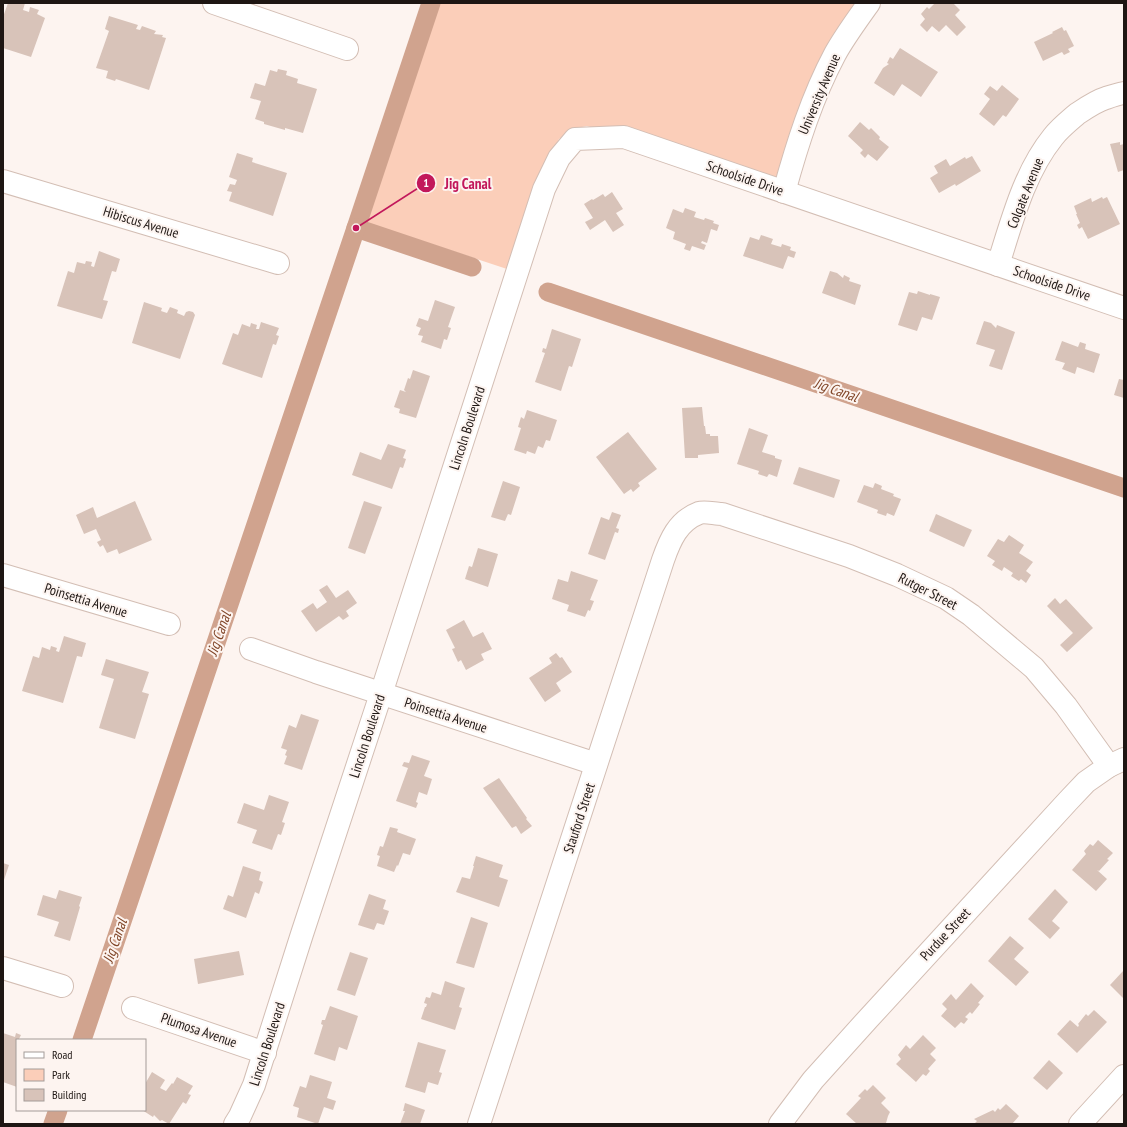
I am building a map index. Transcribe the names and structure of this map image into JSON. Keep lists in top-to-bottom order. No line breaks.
{"streets":{"street":["University Avenue","Schoolside Drive","Colgate Avenue","Hibiscus Avenue","Lincoln Boulevard","Rutger Street","Poinsettia Avenue","Stauford Street","Purdue Street","Plumosa Avenue"]},"crossings":[["University Avenue","Schoolside Drive"],["Schoolside Drive","Colgate Avenue"],["Schoolside Drive","Lincoln Boulevard"],["Lincoln Boulevard","Poinsettia Avenue"],["Lincoln Boulevard","Plumosa Avenue"],["Rutger Street","Stauford Street"],["Rutger Street","Purdue Street"],["Poinsettia Avenue","Stauford Street"]],"water":["Jig Canal"],"places":["Jig Canal"],"legend":["Road","Park","Building"]}
